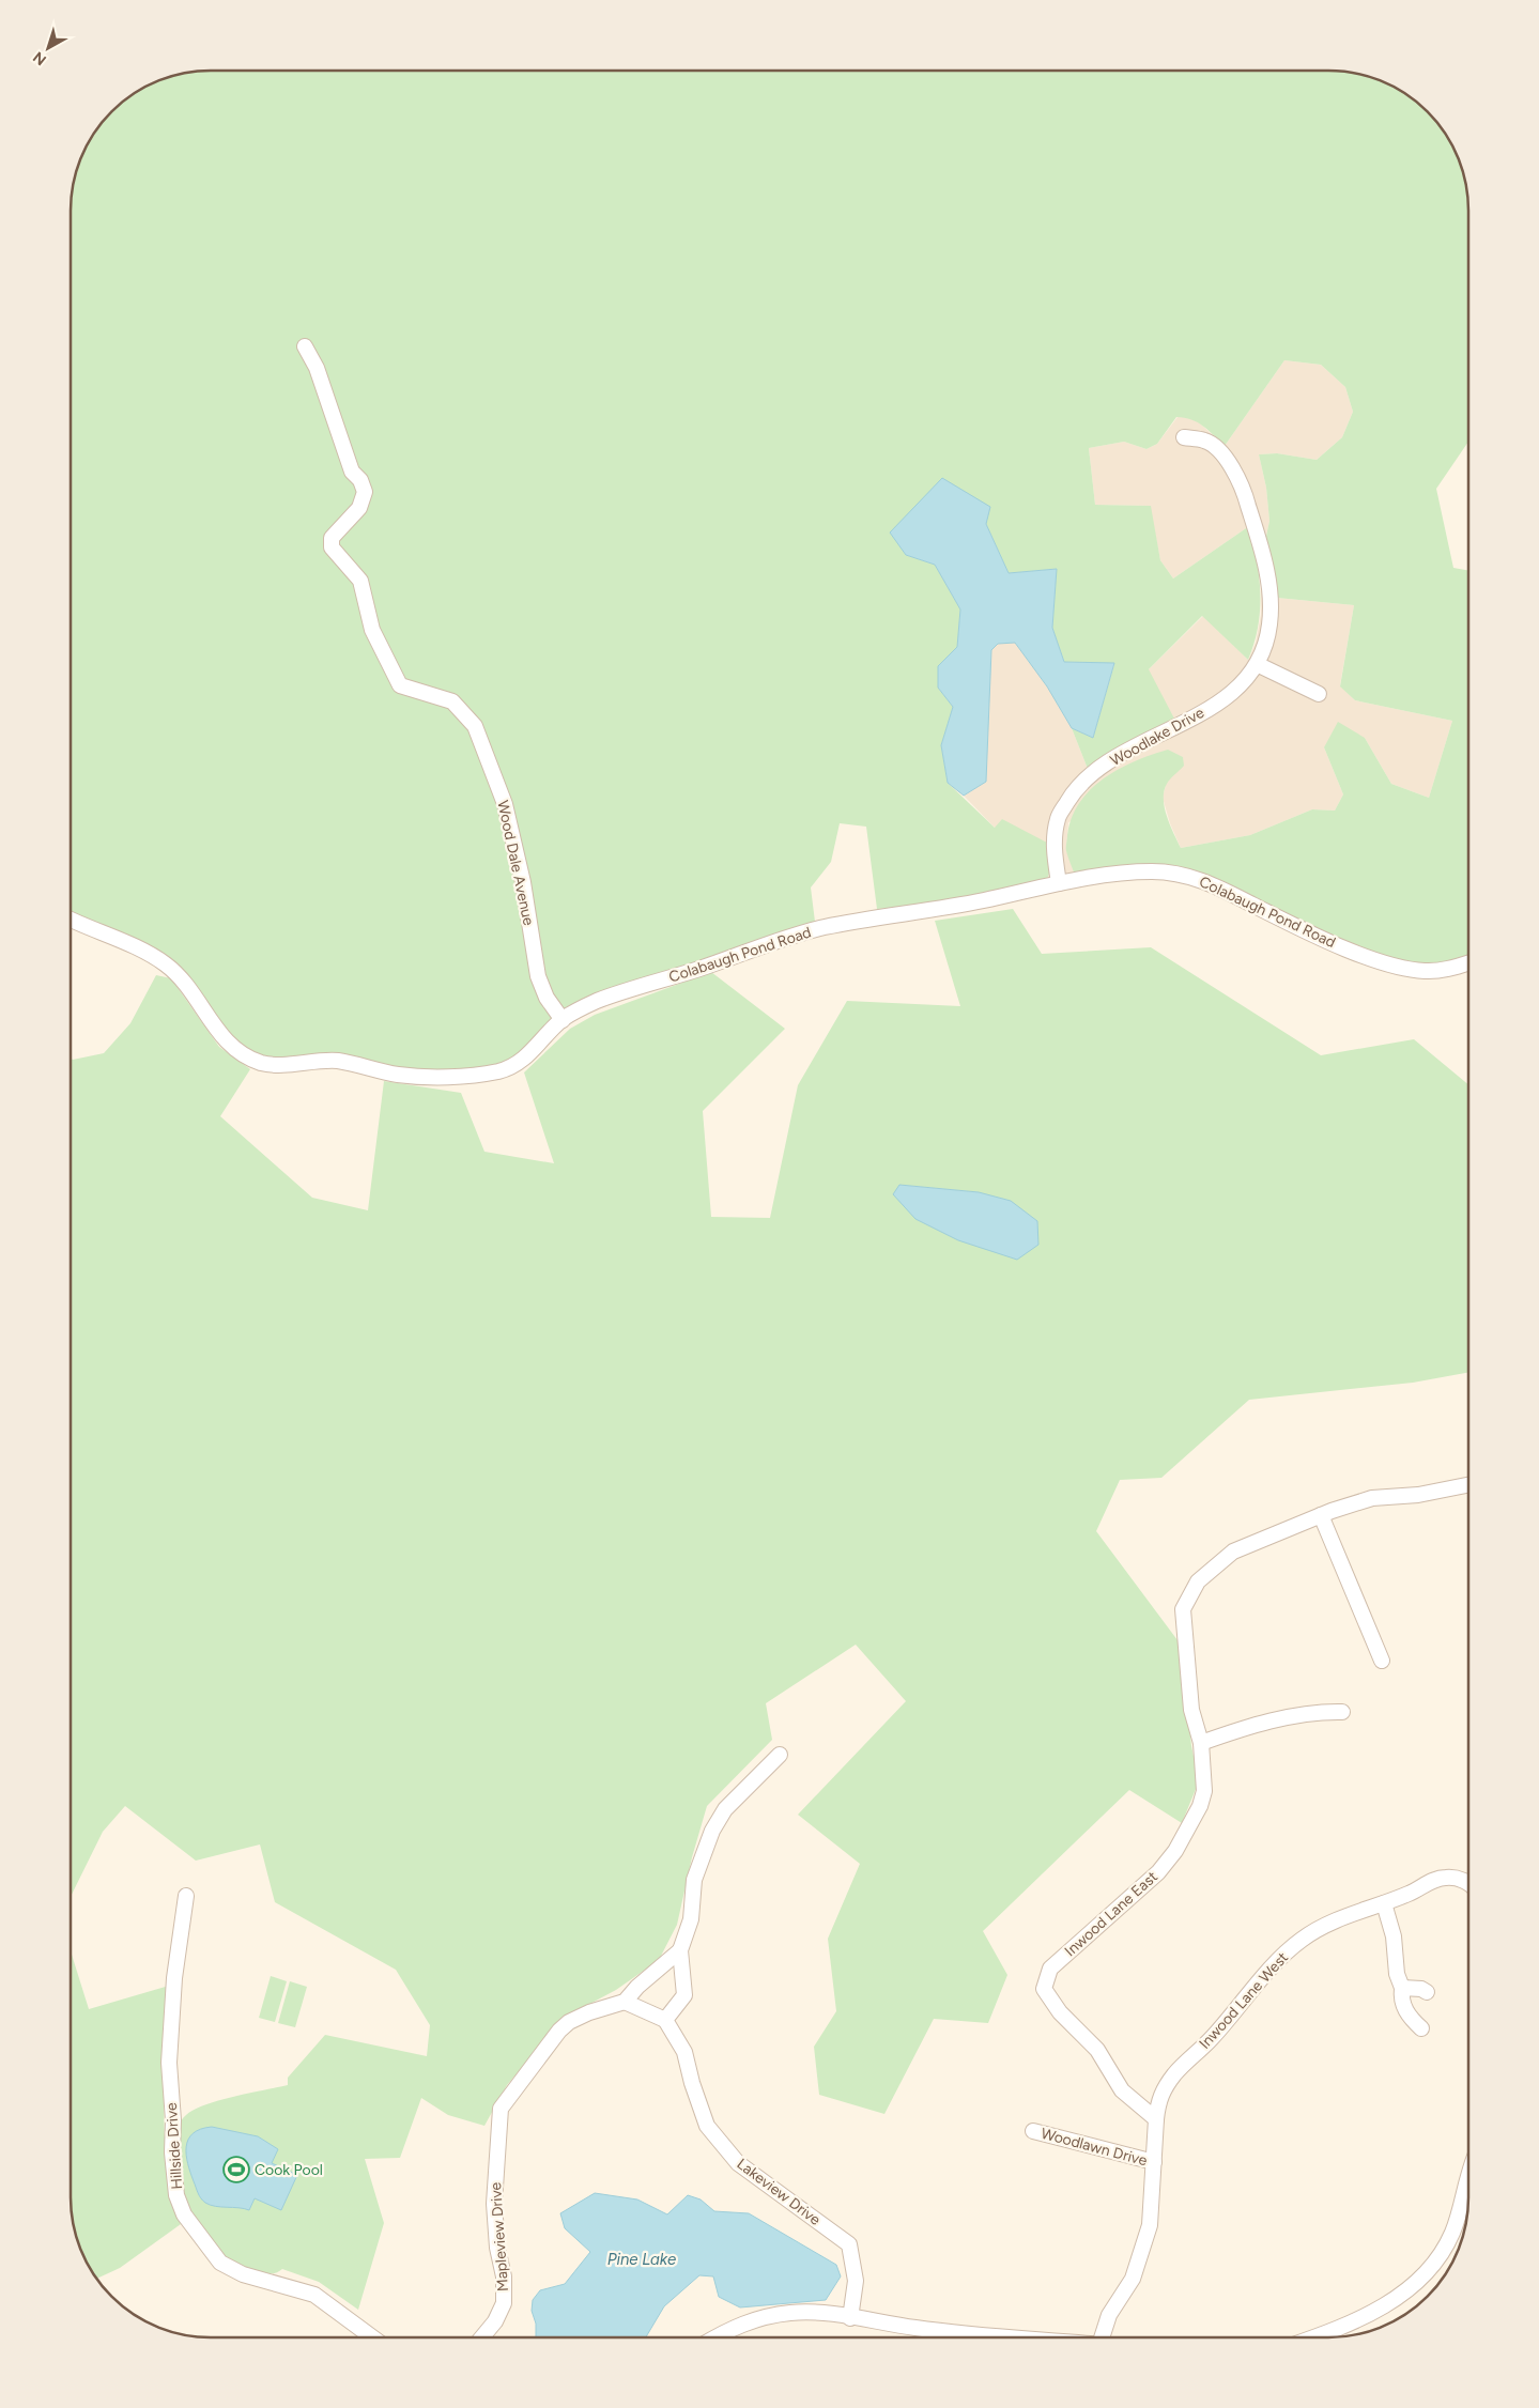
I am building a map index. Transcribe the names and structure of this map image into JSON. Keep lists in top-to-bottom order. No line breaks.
{"streets":{"street":["Woodlake Drive","Wood Dale Avenue","Colabaugh Pond Road","Inwood Lane East","Inwood Lane West","Hillside Drive","Woodlawn Drive","Lakeview Drive","Mapleview Drive"]},"crossings":[["Woodlake Drive","Colabaugh Pond Road"],["Wood Dale Avenue","Colabaugh Pond Road"],["Inwood Lane East","Inwood Lane West"]],"water":["Pine Lake"],"places":{"sports":["Cook Pool"]},"north":"bottom left"}
